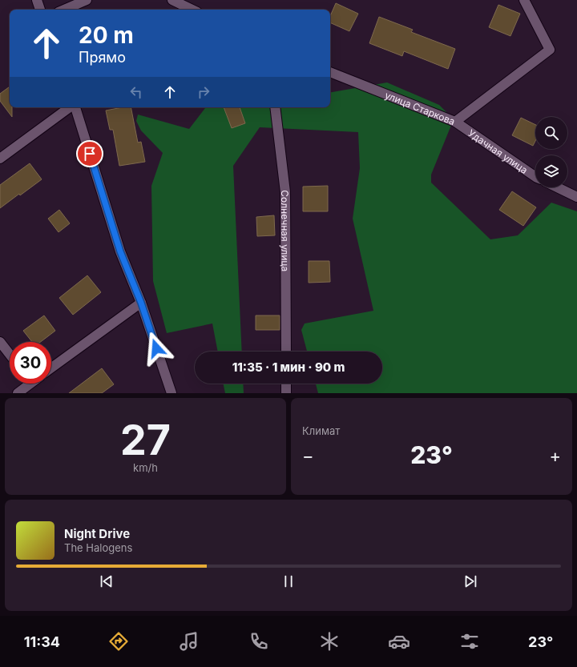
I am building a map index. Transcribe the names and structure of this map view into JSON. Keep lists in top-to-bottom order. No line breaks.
{"streets":{"street":["улица Старкова","Удачная улица","Солнечная улица"]},"crossings":[["улица Старкова","Удачная улица"]],"page":{"turn":["20 m","Прямо"],"limit":"30","trip":"11:35 · 1 мин · 90 m","tile":[["27","km/h"],"Климат"],"heat":["−","23°","+"],"song":["Night Drive","The Halogens"],"tabs":["11:34","23°"]}}
